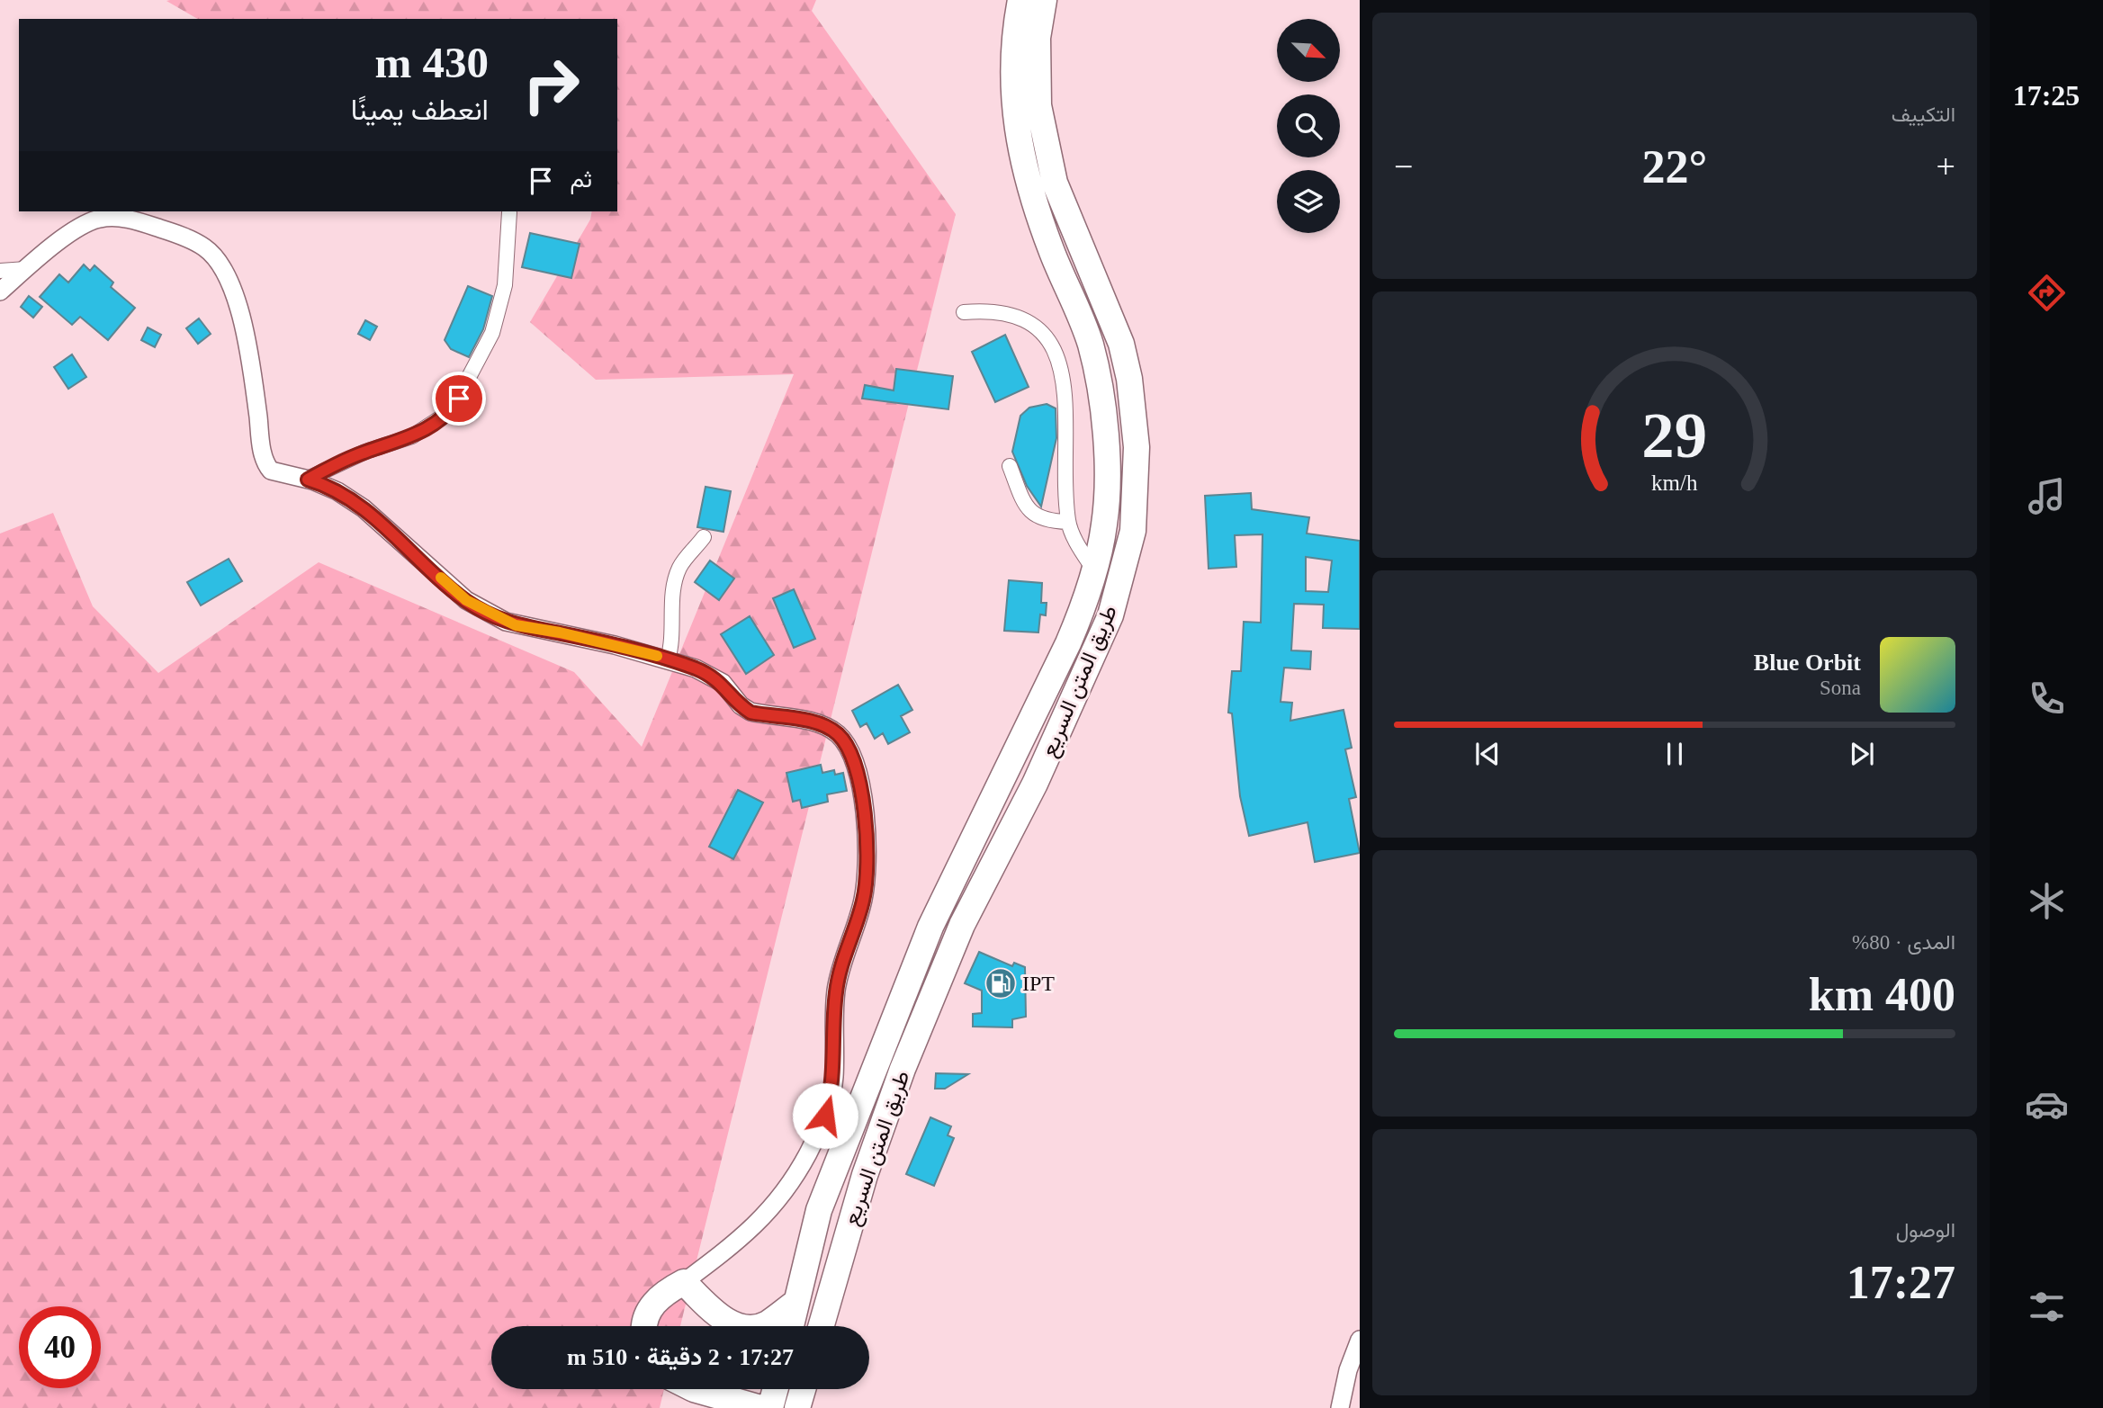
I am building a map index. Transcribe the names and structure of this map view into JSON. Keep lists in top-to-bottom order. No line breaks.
{"streets":{"highway":["طريق المتن السريع"]},"places":{"fuel station":["IPT"]},"north":"bottom right","page":{"tabs":"17:25","tile":["التكييف",["المدى · 80%","400 km"],["الوصول","17:27"]],"turn":["430 m","انعطف يمينًا"],"heat":["−","22°","+"],"then":"ثم","song":["Blue Orbit","Sona"],"limit":"40","trip":"17:27 · 2 دقيقة · 510 m","gauge":["29","km/h"]}}
